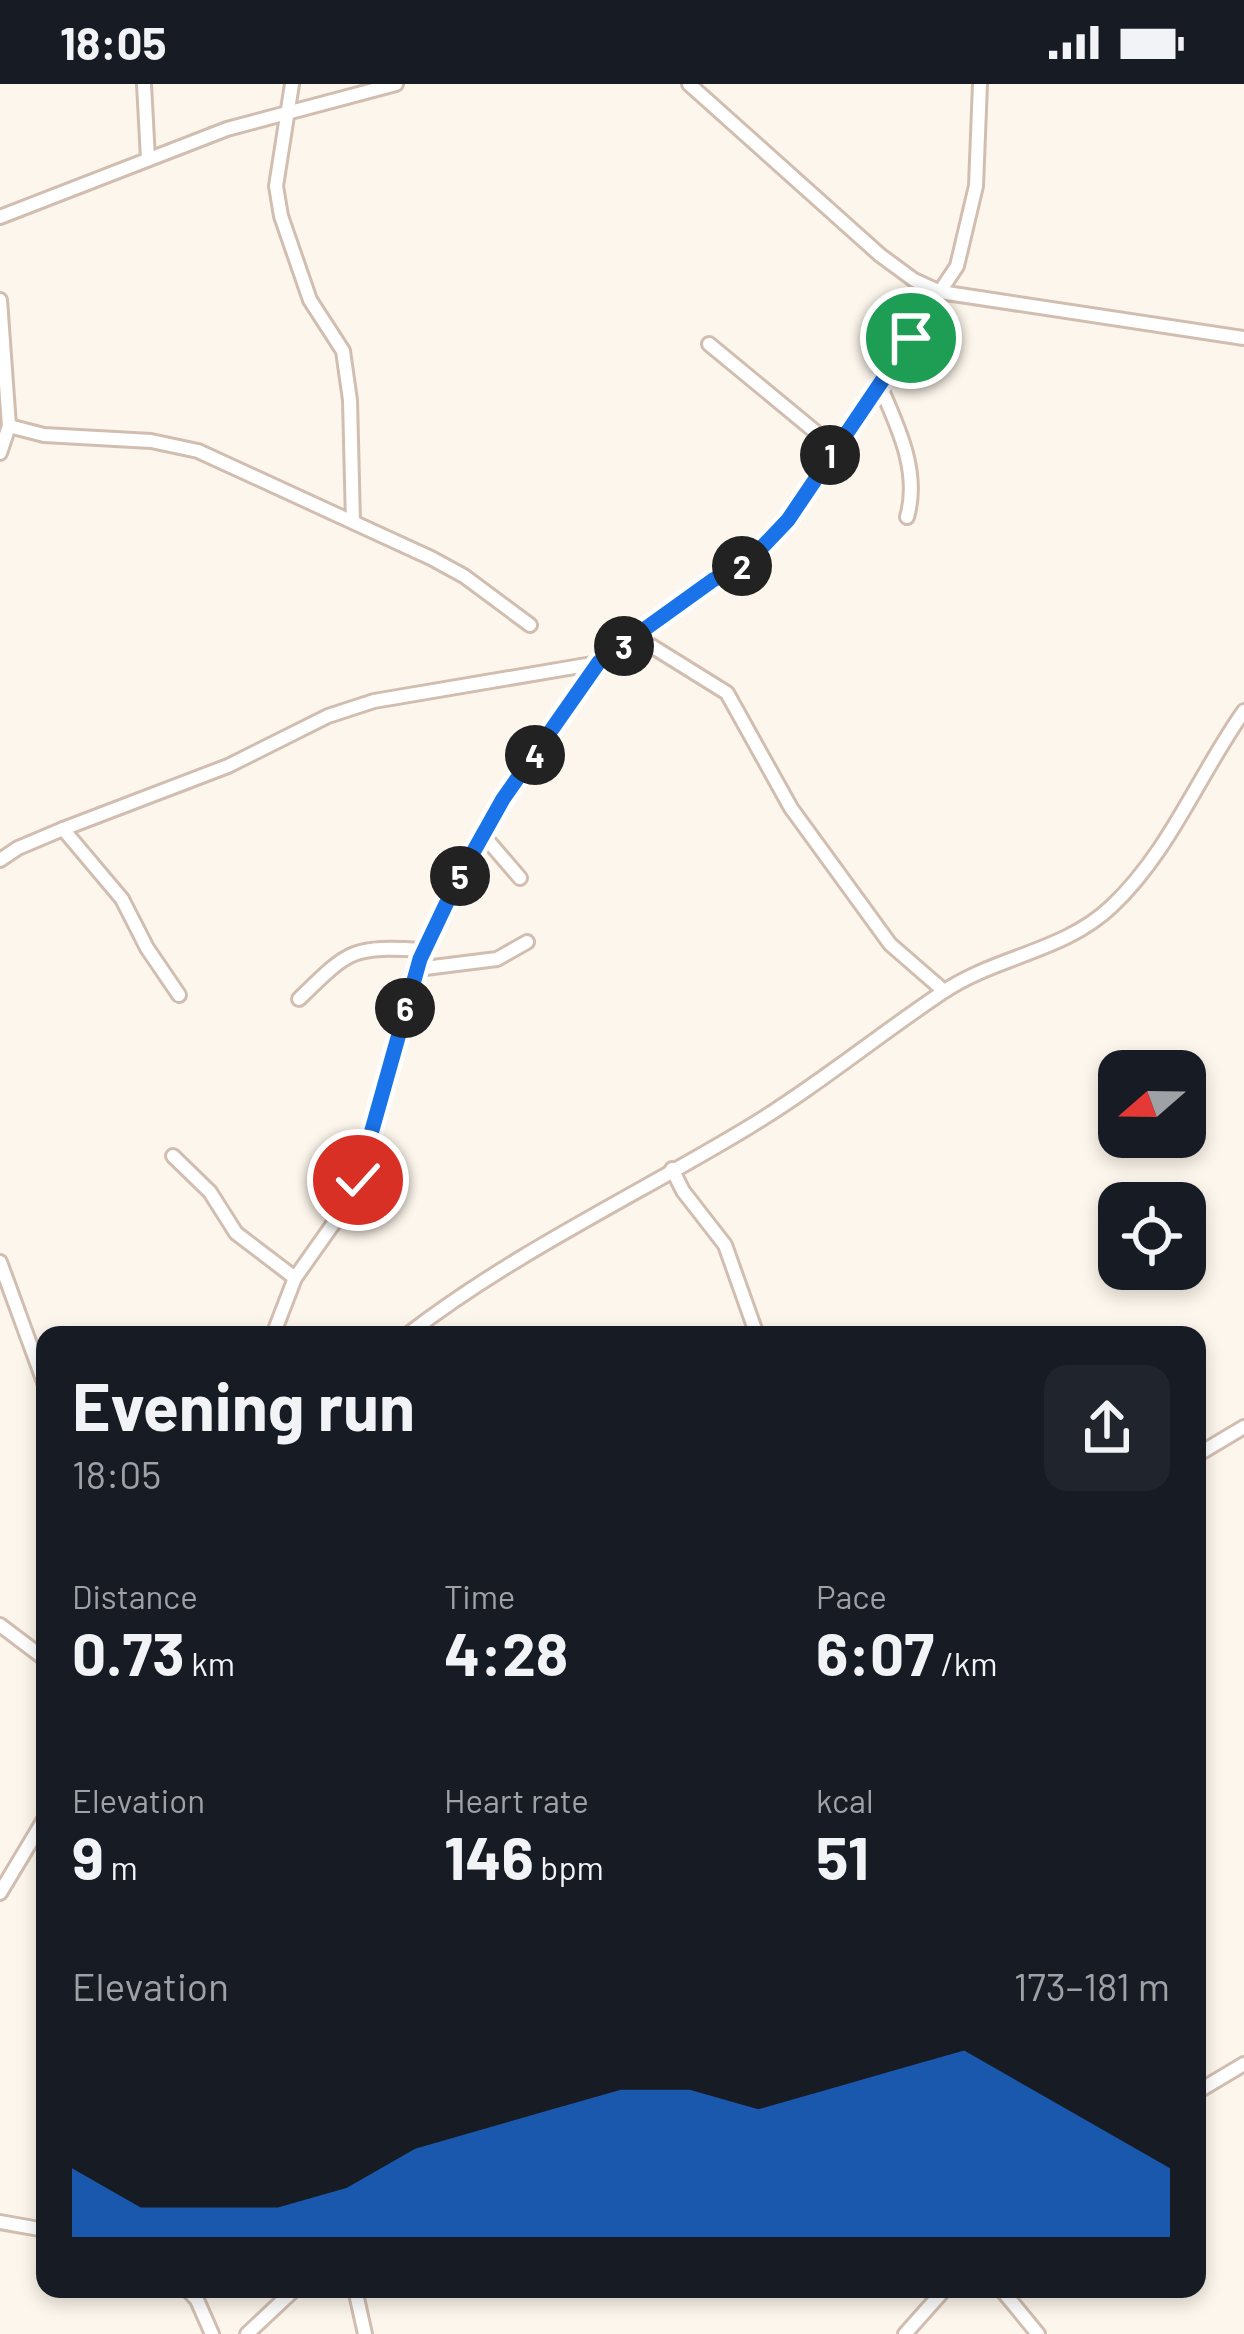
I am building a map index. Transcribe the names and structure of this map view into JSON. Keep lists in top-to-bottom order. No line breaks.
{"north":"left","page":{"status":"18:05","pins":["1","2","3","4","5","6"],"heading":["Evening run","18:05"],"stats":[["Distance","0.73 km"],["Time","4:28"],["Pace","6:07 /km"],["Elevation","9 m"],["Heart rate","146 bpm"],["kcal","51"]],"chart":["Elevation","173–181 m"]}}
